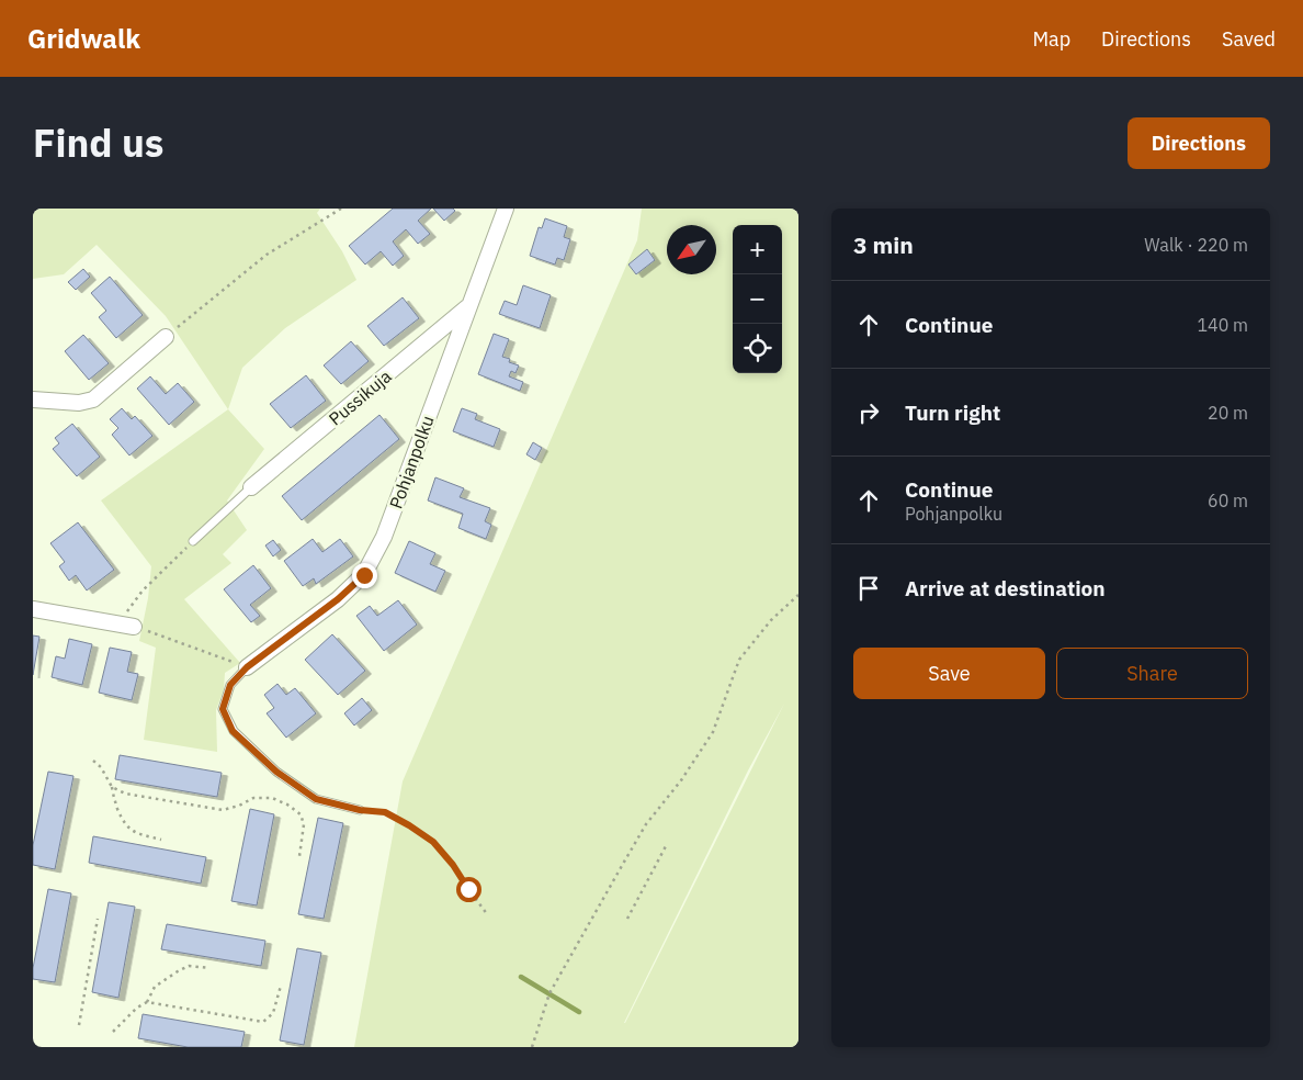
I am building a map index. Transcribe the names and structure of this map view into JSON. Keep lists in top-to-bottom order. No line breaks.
{"streets":{"street":["Pussikuja","Pohjanpolku"]},"crossings":[["Pussikuja","Pohjanpolku"]],"north":"bottom left","page":{"header":"Gridwalk","nav":["Map","Directions","Saved"],"title":"Find us","buttons":["Directions",["Save","Share"]],"heading":["3 min","Walk · 220 m"],"map_buttons":["+","−"],"list":[["Continue","140 m"],["Turn right","20 m"],["Continue","Pohjanpolku","60 m"],"Arrive at destination"]}}
